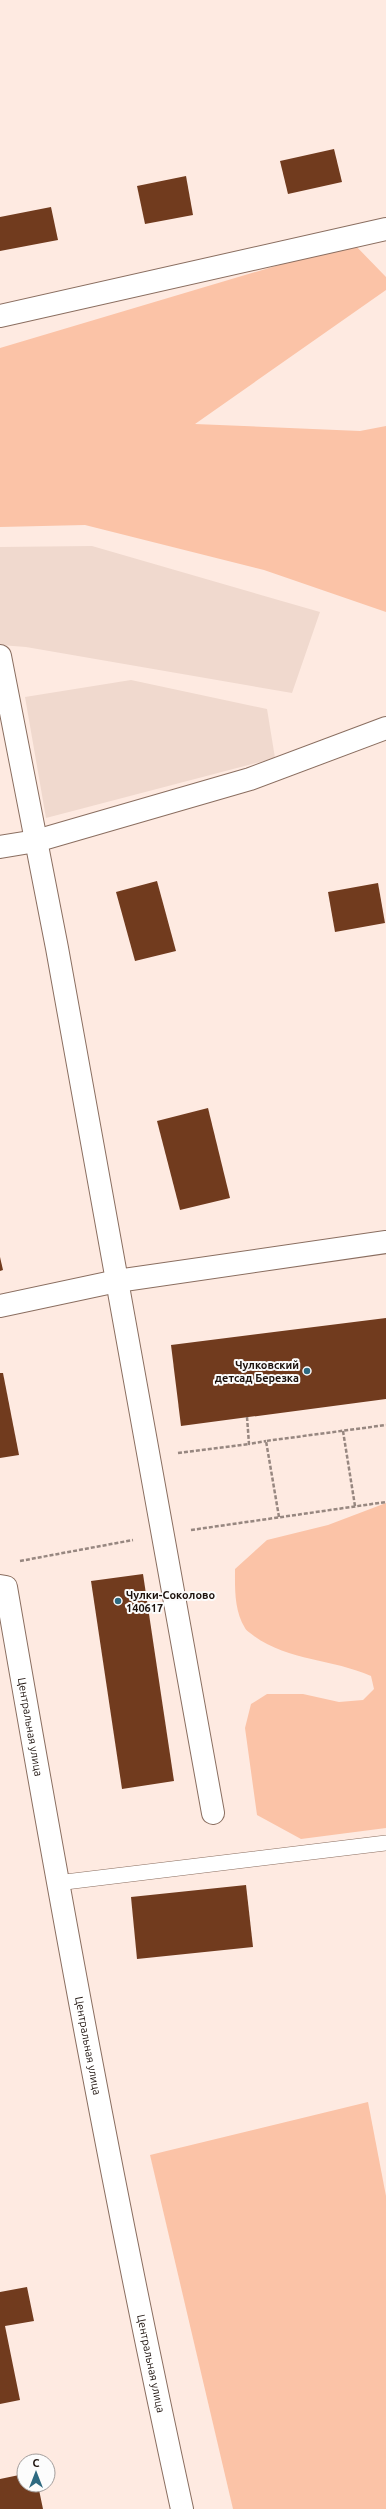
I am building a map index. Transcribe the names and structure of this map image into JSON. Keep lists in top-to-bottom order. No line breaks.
{"streets":{"street":["Центральная улица"]},"places":["Чулковский детсад Березка","Чулки-Соколово 140617"],"north":"top"}
